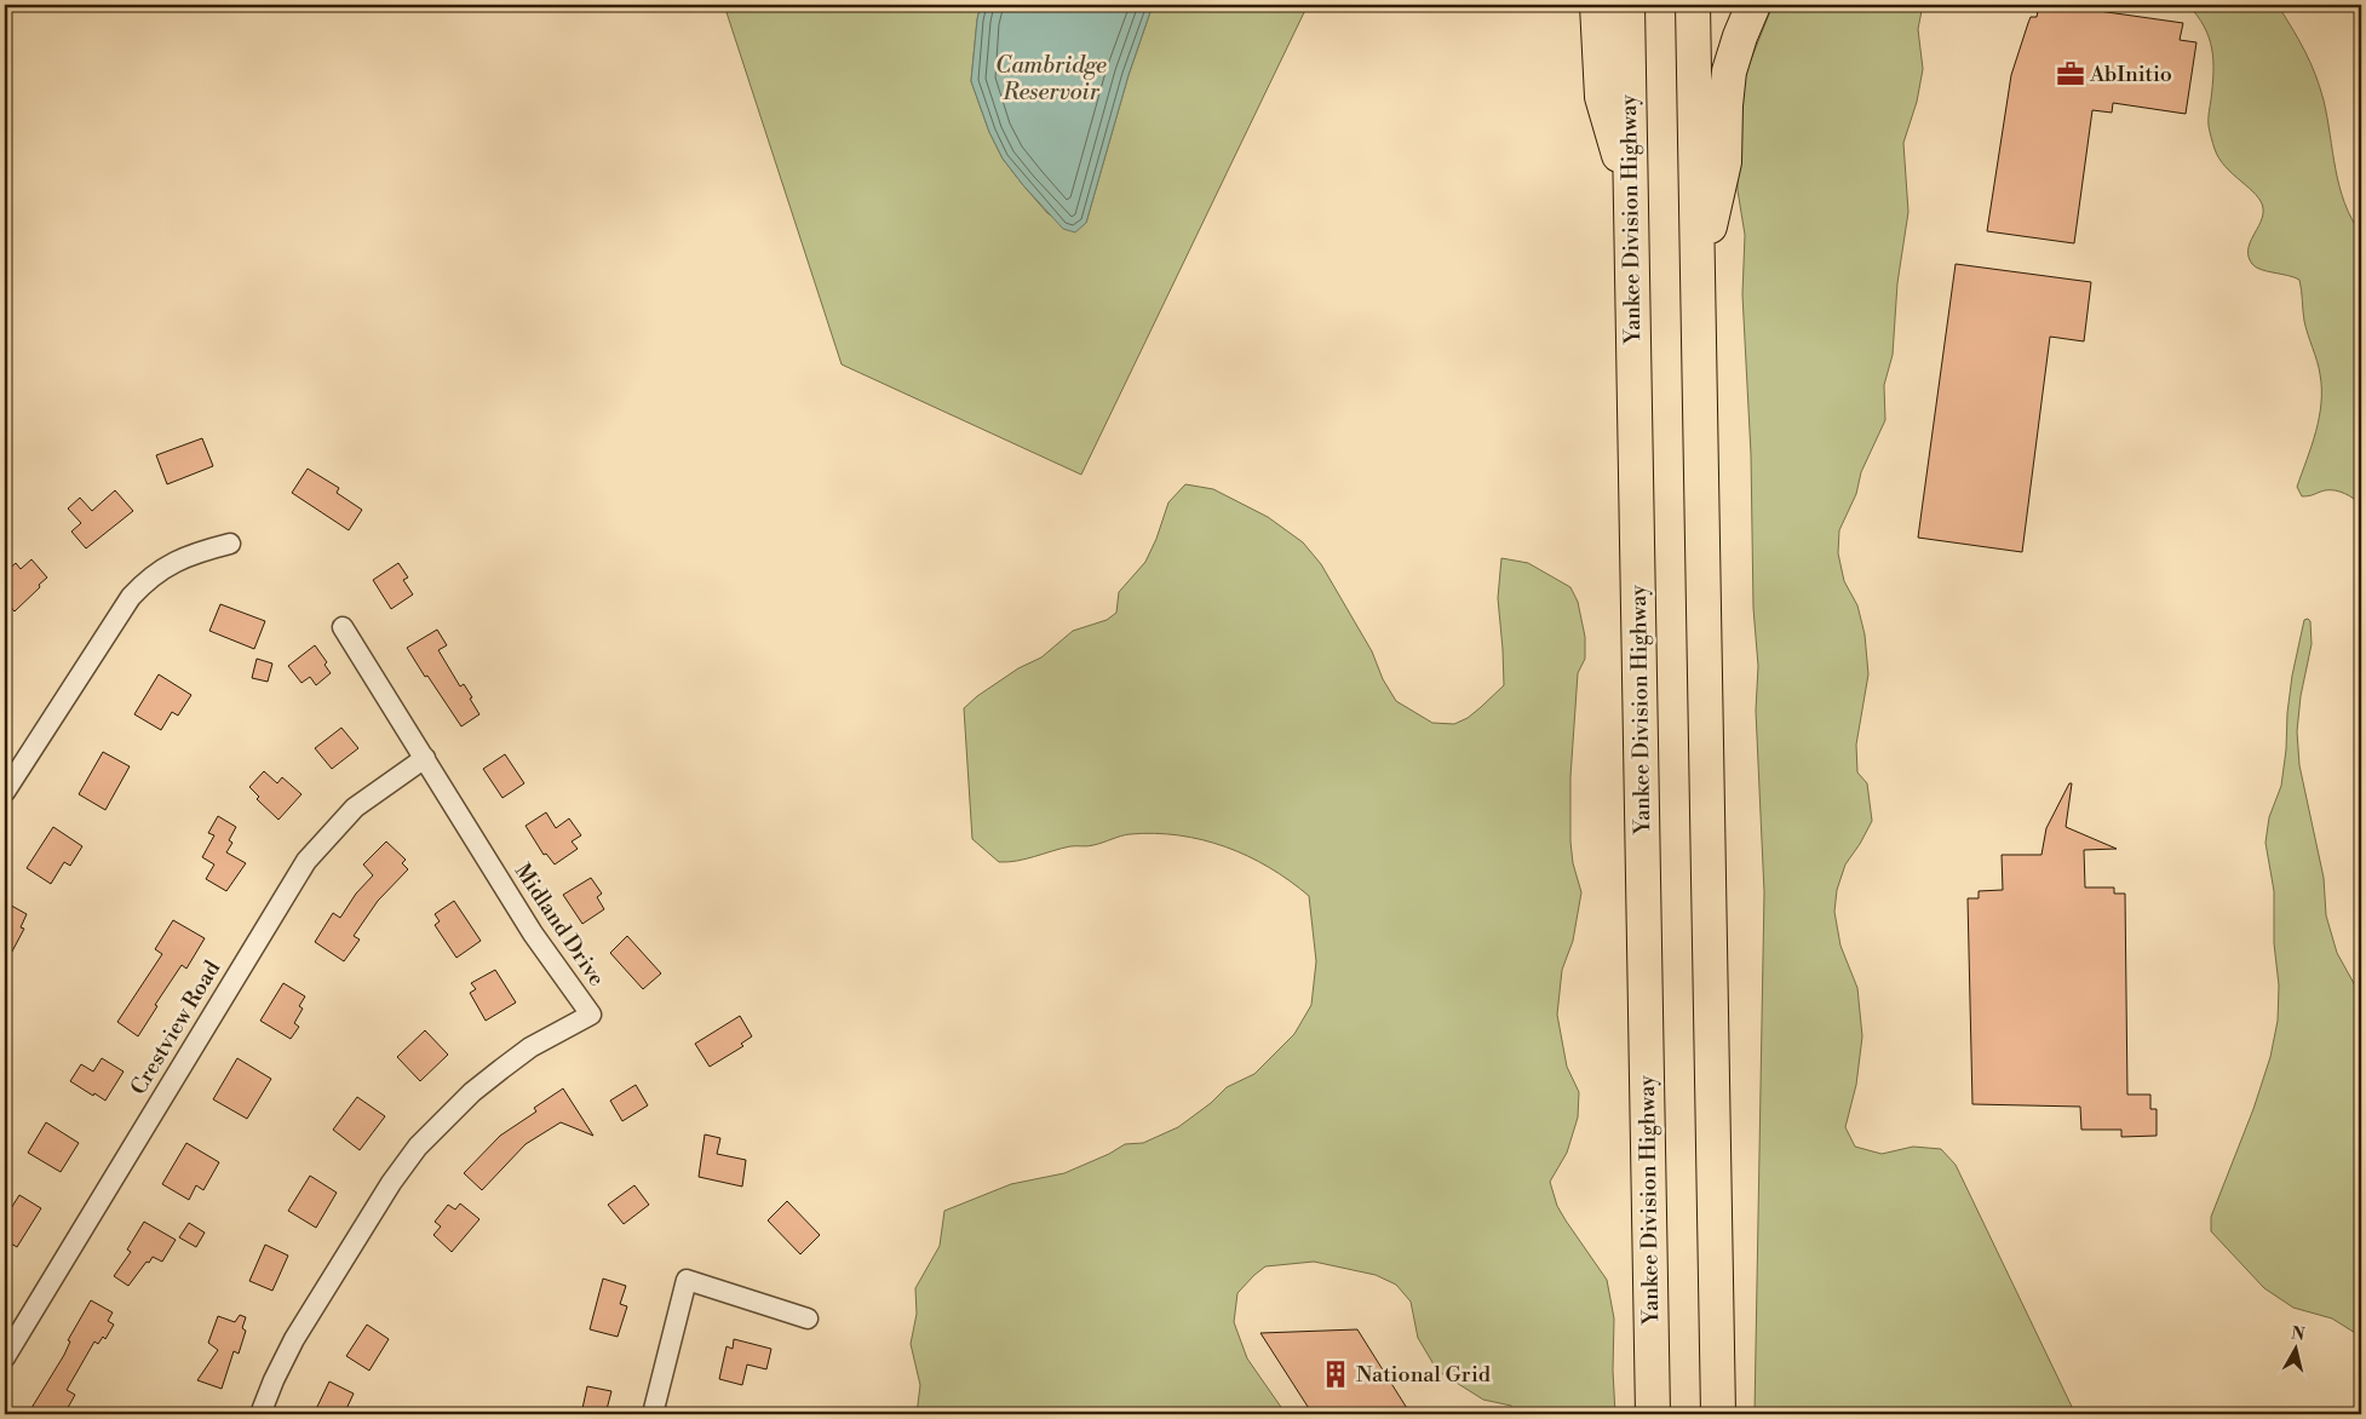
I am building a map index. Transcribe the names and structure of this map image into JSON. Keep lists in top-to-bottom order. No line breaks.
{"streets":{"highway":["Yankee Division Highway"],"street":["Midland Drive","Crestview Road"]},"crossings":[["Midland Drive","Crestview Road"]],"water":["Cambridge Reservoir"],"places":{"office":["AbInitio"],"building":["National Grid"]},"north":"top"}
